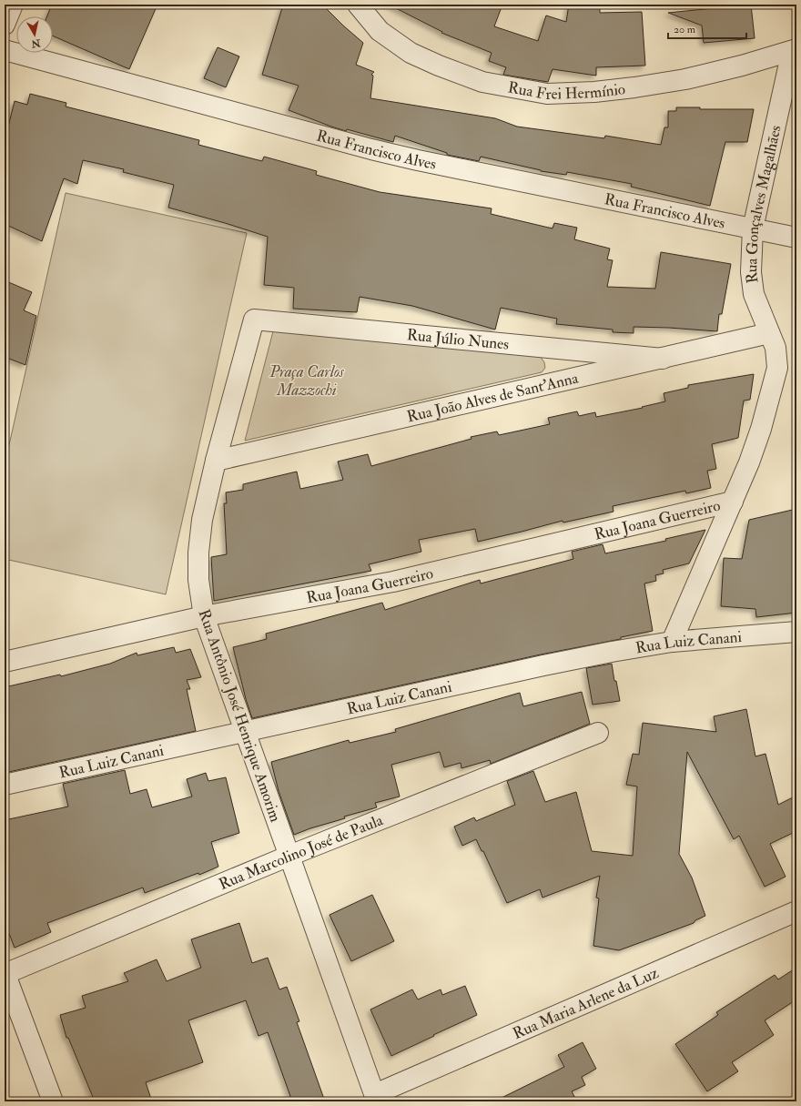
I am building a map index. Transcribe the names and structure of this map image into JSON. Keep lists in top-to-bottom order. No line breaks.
{"streets":{"street":["Rua Frei Hermínio","Rua Francisco Alves","Rua Gonçalves Magalhães","Rua Júlio Nunes","Rua João Alves de Sant'Anna","Rua Joana Guerreiro","Rua Luiz Canani","Rua Antônio José Henrique Amorim","Rua Marcolino José de Paula","Rua Maria Arlene da Luz"]},"crossings":[["Rua Frei Hermínio","Rua Gonçalves Magalhães"],["Rua Francisco Alves","Rua Gonçalves Magalhães"],["Rua Gonçalves Magalhães","Rua João Alves de Sant'Anna"],["Rua Gonçalves Magalhães","Rua Joana Guerreiro"],["Rua Gonçalves Magalhães","Rua Luiz Canani"],["Rua Júlio Nunes","Rua João Alves de Sant'Anna"],["Rua Júlio Nunes","Rua Antônio José Henrique Amorim"],["Rua João Alves de Sant'Anna","Rua Antônio José Henrique Amorim"],["Rua Joana Guerreiro","Rua Antônio José Henrique Amorim"],["Rua Luiz Canani","Rua Antônio José Henrique Amorim"],["Rua Antônio José Henrique Amorim","Rua Marcolino José de Paula"],["Rua Antônio José Henrique Amorim","Rua Maria Arlene da Luz"]],"parks":["Praça Carlos Mazzochi"],"scale_bar":"20 m","north":"bottom"}
